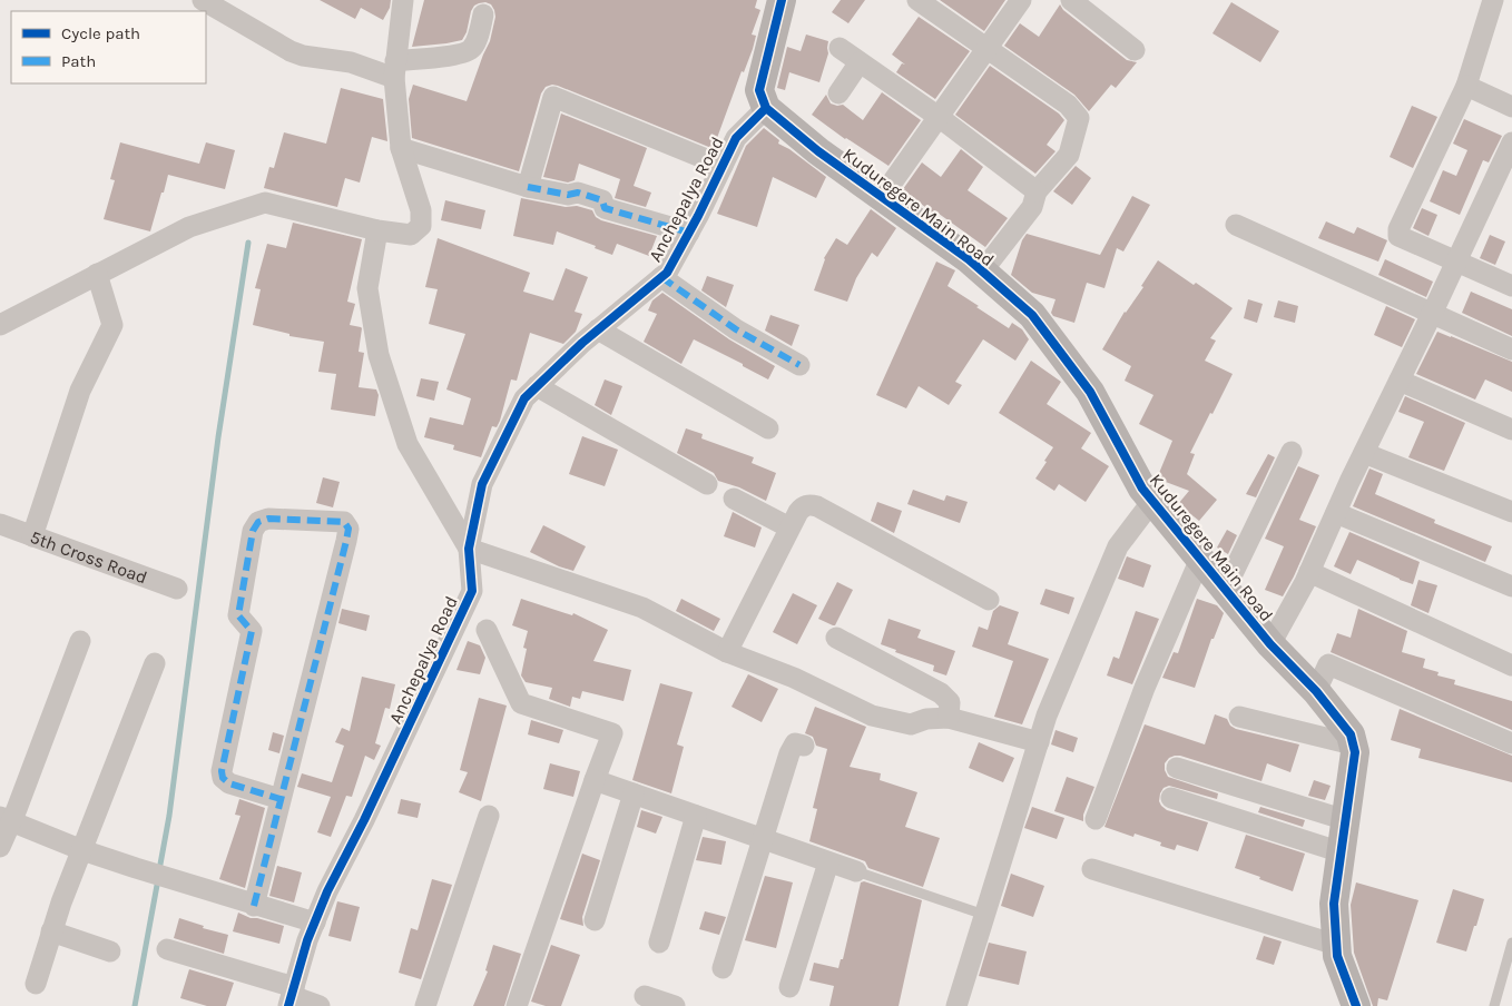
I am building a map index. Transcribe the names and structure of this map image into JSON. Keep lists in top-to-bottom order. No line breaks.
{"streets":{"street":["Anchepalya Road","Kuduregere Main Road","5th Cross Road"]},"crossings":[["Anchepalya Road","Kuduregere Main Road"]],"legend":["Cycle path","Path"]}
